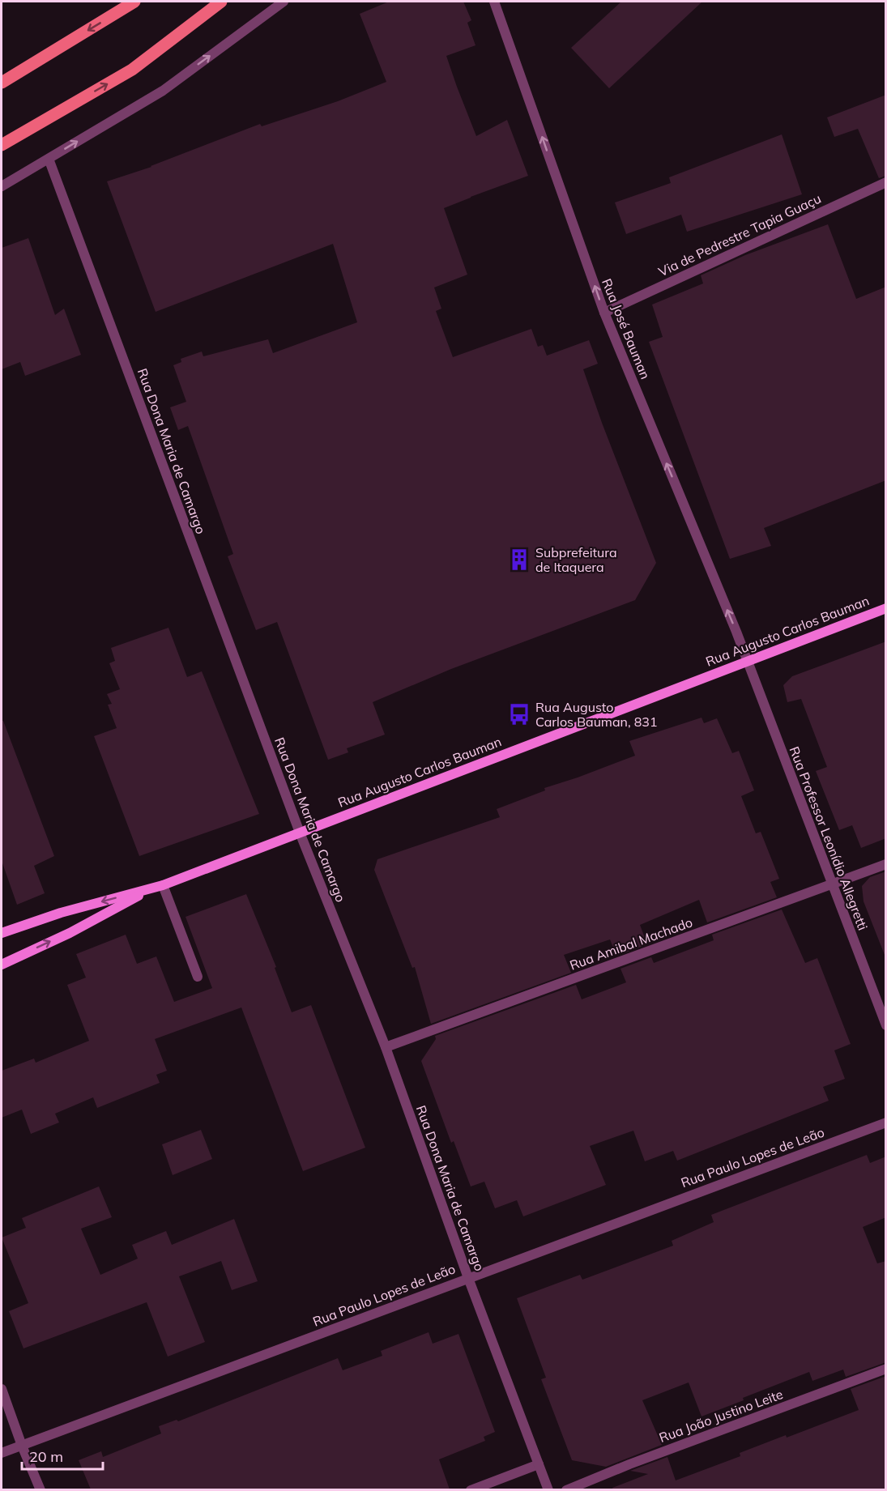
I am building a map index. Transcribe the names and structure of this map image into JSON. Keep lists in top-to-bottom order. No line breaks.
{"streets":{"main road":["Rua Augusto Carlos Bauman"],"street":["Via de Pedrestre Tapia Guaçu","Rua José Bauman","Rua Dona Maria de Camargo","Rua Professor Leonídio Allegretti","Rua Amibal Machado","Rua Paulo Lopes de Leão","Rua João Justino Leite"]},"crossings":[["Via de Pedrestre Tapia Guaçu","Rua José Bauman"],["Rua José Bauman","Rua Augusto Carlos Bauman"],["Rua José Bauman","Rua Professor Leonídio Allegretti"],["Rua Dona Maria de Camargo","Rua Augusto Carlos Bauman"],["Rua Dona Maria de Camargo","Rua Amibal Machado"],["Rua Dona Maria de Camargo","Rua Paulo Lopes de Leão"],["Rua Augusto Carlos Bauman","Rua Professor Leonídio Allegretti"],["Rua Professor Leonídio Allegretti","Rua Amibal Machado"]],"one_way":["Rua José Bauman"],"places":{"building":["Subprefeitura de Itaquera"],"bus stop":["Rua Augusto Carlos Bauman, 831"]},"scale_bar":"20 m"}
